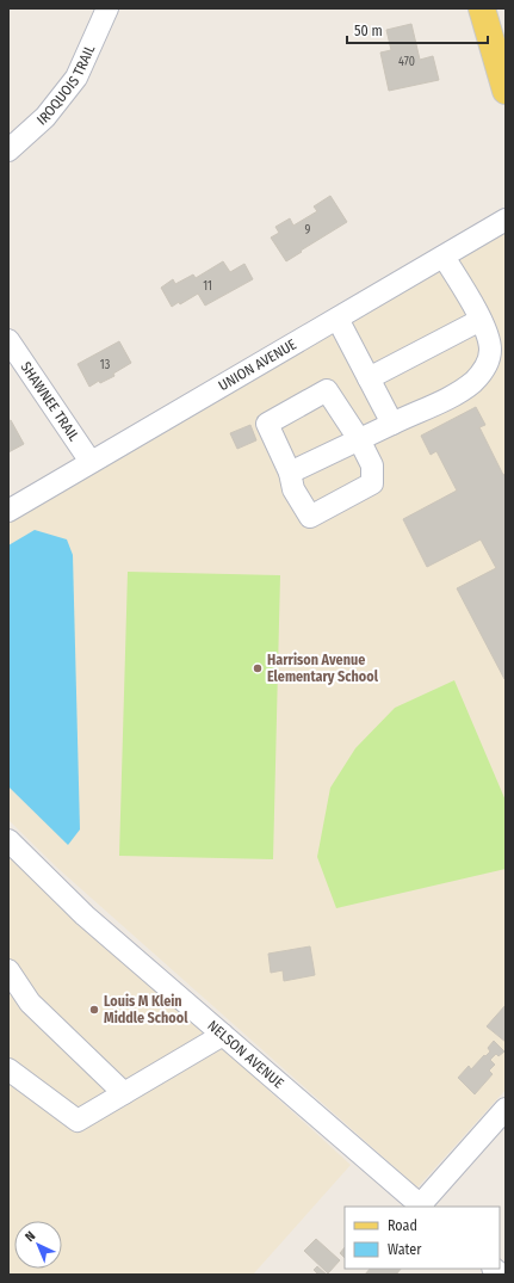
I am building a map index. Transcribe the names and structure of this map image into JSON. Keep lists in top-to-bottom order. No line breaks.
{"streets":{"street":["IROQUOIS TRAIL","UNION AVENUE","SHAWNEE TRAIL","NELSON AVENUE"]},"crossings":[["UNION AVENUE","SHAWNEE TRAIL"]],"places":["Harrison Avenue Elementary School","Louis M Klein Middle School"],"house_numbers":["470","9","11","13"],"legend":["Road","Water"],"scale_bar":"50 m","north":"top left"}
